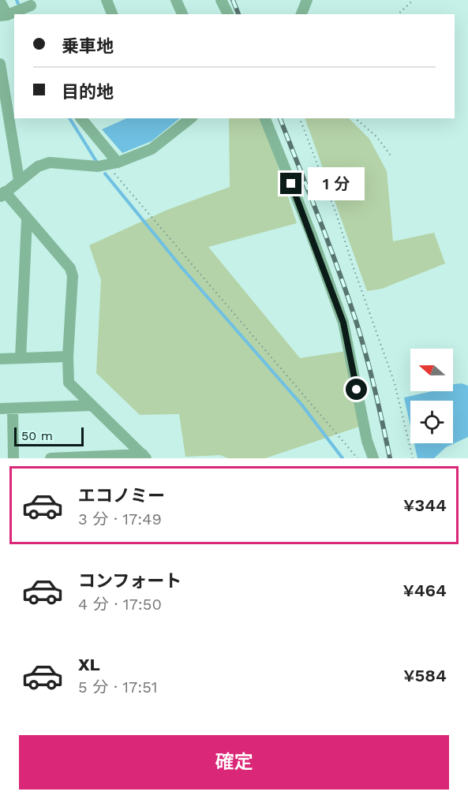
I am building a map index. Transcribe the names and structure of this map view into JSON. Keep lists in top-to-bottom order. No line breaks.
{"scale_bar":"50 m","north":"left","page":{"banner":["乗車地","目的地"],"bubble":"1 分","scale":"50 m","list":[{"name":"エコノミー","note":"3 分 · 17:49","value":"¥344"},{"name":"コンフォート","note":"4 分 · 17:50","value":"¥464"},{"name":"XL","note":"5 分 · 17:51","value":"¥584"}],"buttons":"確定"}}
